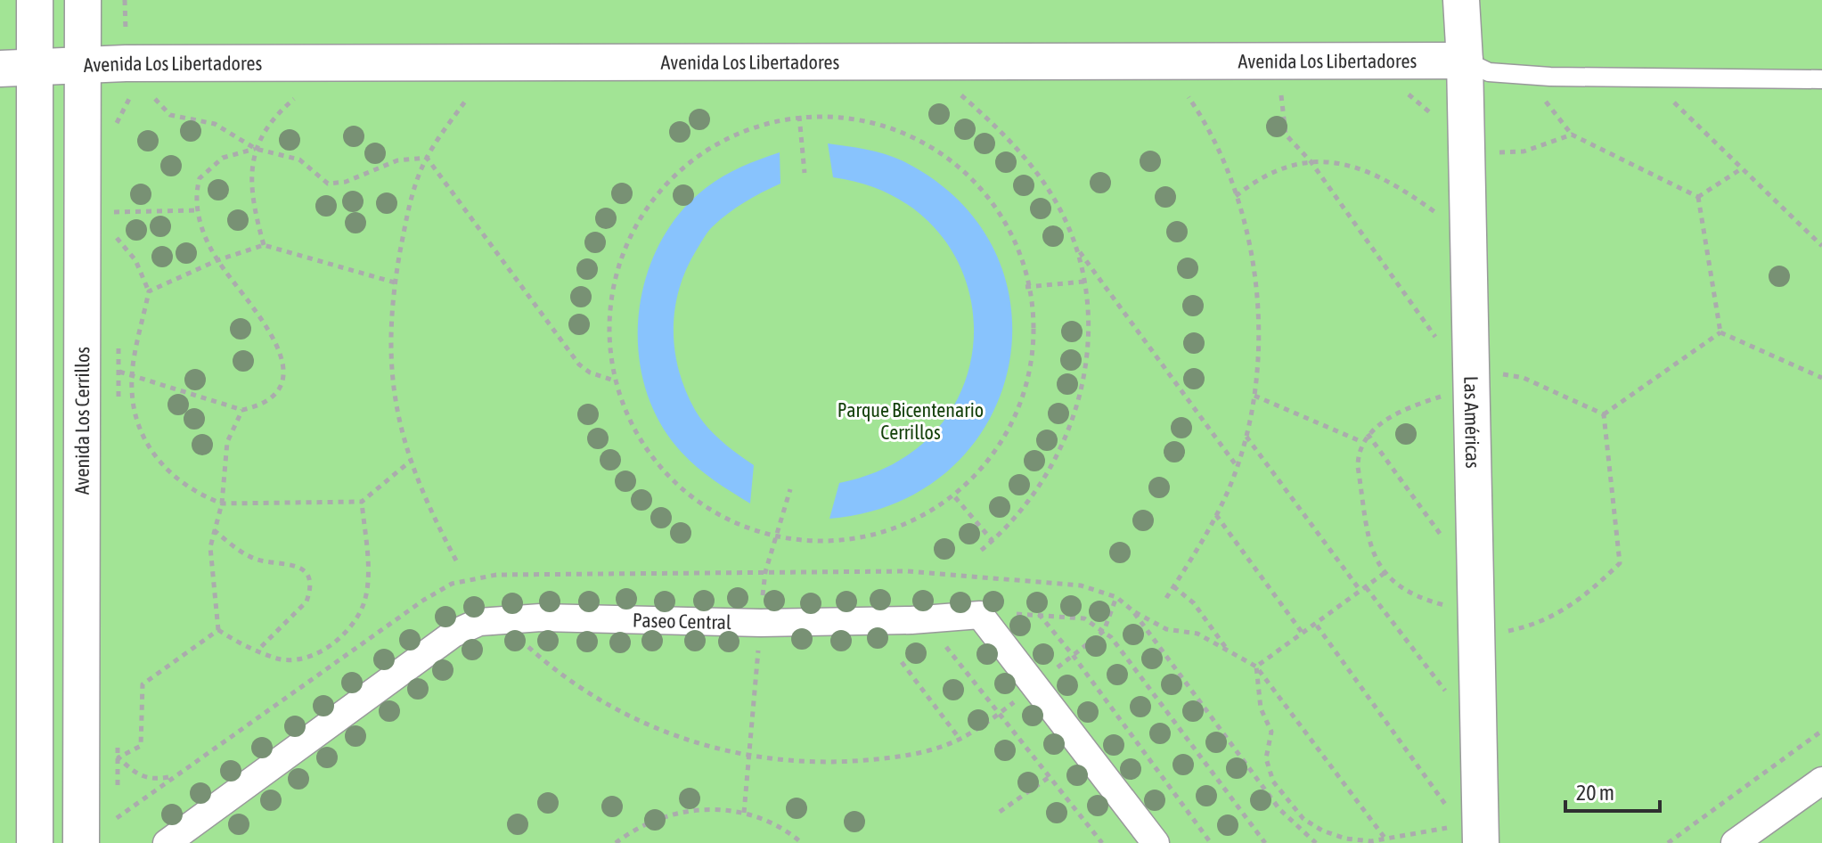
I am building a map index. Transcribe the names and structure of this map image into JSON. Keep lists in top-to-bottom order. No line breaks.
{"streets":{"street":["Avenida Los Libertadores","Avenida Los Cerrillos","Las Américas","Paseo Central"]},"crossings":[["Avenida Los Libertadores","Avenida Los Cerrillos"],["Avenida Los Libertadores","Las Américas"]],"parks":["Parque Bicentenario Cerrillos"],"scale_bar":"20 m"}
